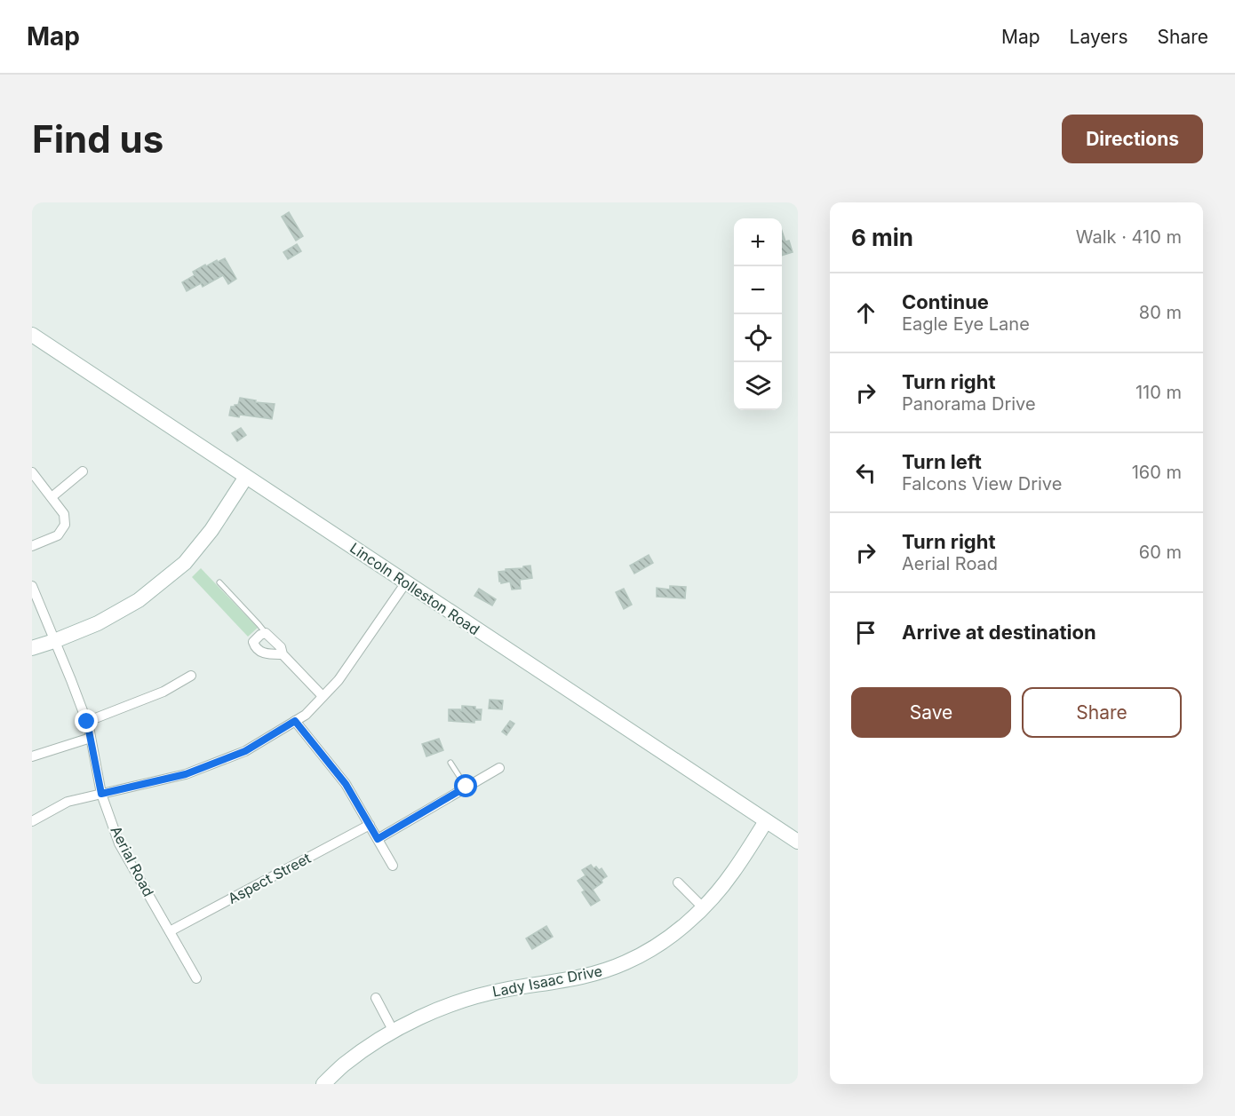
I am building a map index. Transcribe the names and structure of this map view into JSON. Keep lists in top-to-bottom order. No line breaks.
{"streets":{"main road":["Lincoln Rolleston Road","Lady Isaac Drive"],"street":["Aerial Road","Aspect Street"]},"crossings":[["Lincoln Rolleston Road","Lady Isaac Drive"],["Aerial Road","Aspect Street"]],"page":{"header":"Map","nav":["Map","Layers","Share"],"buttons":["Directions",["Save","Share"]],"title":"Find us","heading":["6 min","Walk · 410 m"],"map_buttons":["+","−"],"list":[["Continue","Eagle Eye Lane","80 m"],["Turn right","Panorama Drive","110 m"],["Turn left","Falcons View Drive","160 m"],["Turn right","Aerial Road","60 m"],"Arrive at destination"]}}
